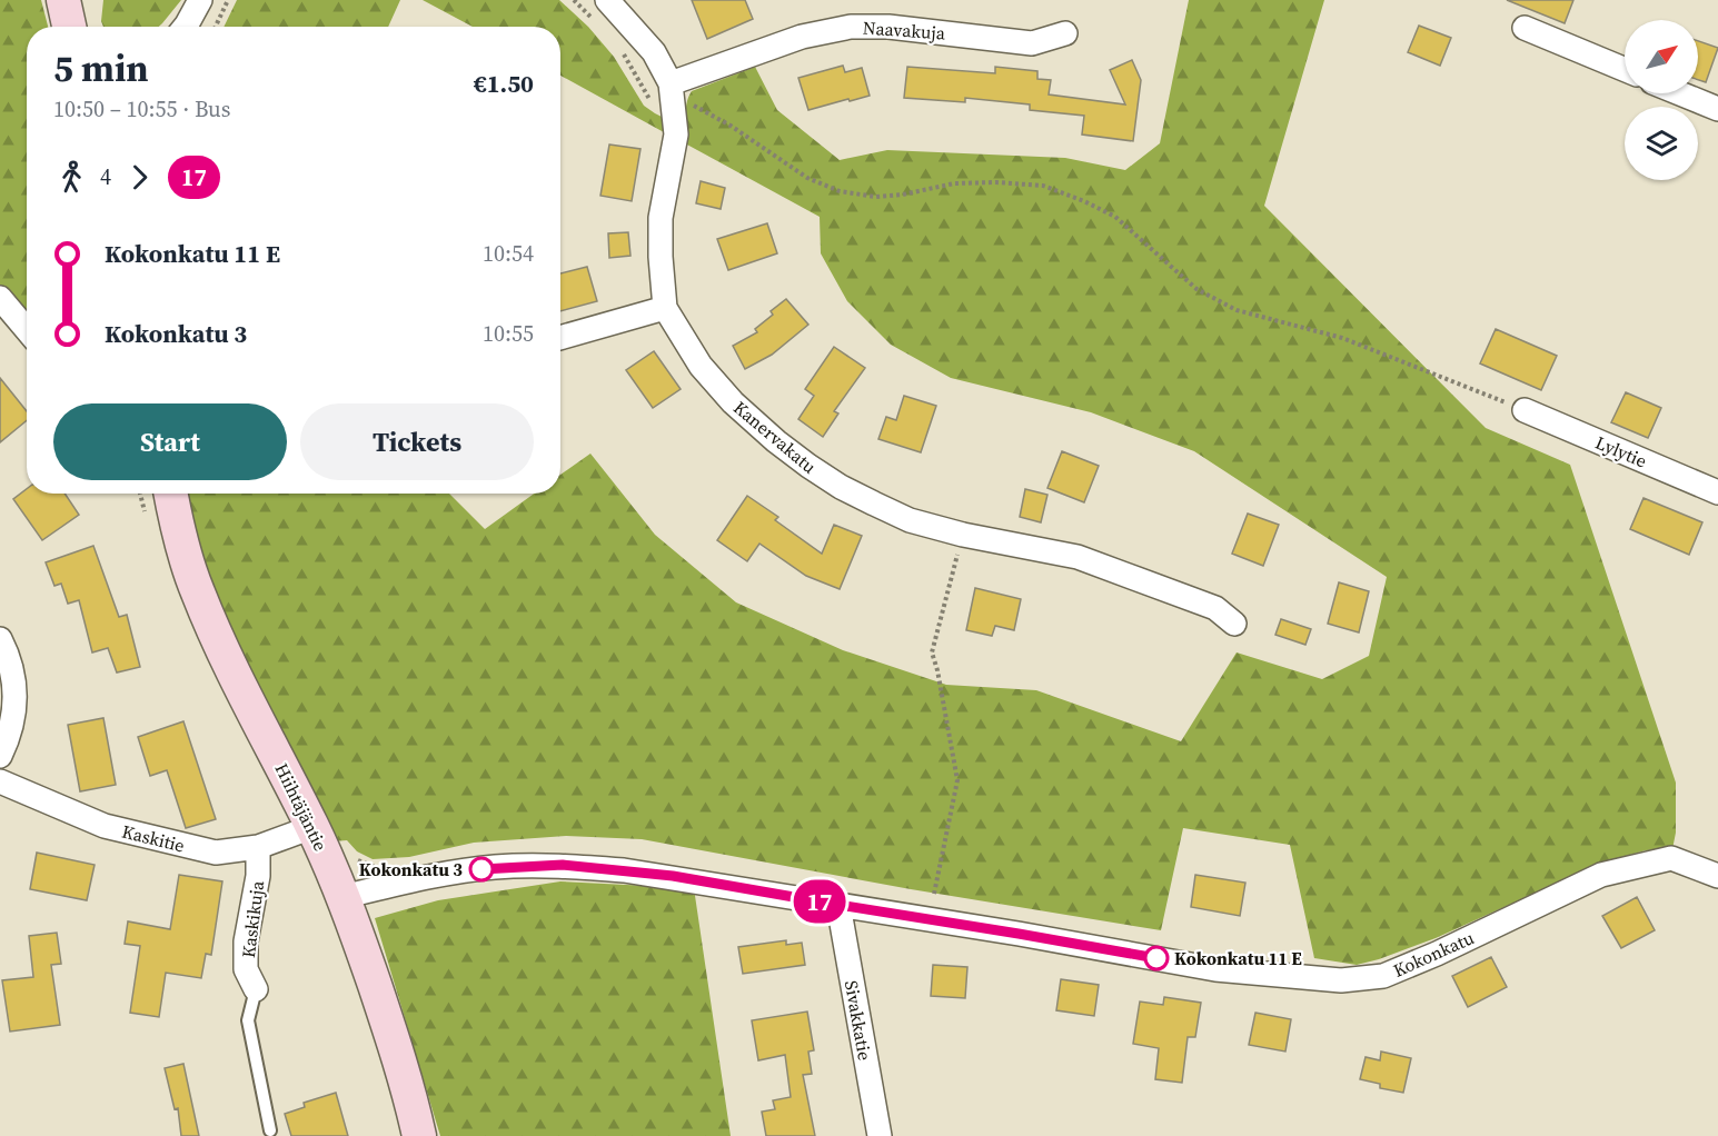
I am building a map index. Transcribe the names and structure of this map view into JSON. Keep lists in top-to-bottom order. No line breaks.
{"streets":{"street":["Naavakuja","Kanervakatu","Lylytie","Hiihtäjäntie","Kaskitie","Kaskikuja","Kokonkatu","Sivakkatie"]},"crossings":[["Naavakuja","Kanervakatu"],["Hiihtäjäntie","Kaskitie"],["Hiihtäjäntie","Kokonkatu"],["Kaskitie","Kaskikuja"],["Kokonkatu","Sivakkatie"]],"places":["Kokonkatu 3","Kokonkatu 11 E"],"lines":["bus line 17"],"north":"top right","page":{"on_map":"17","heading":["5 min","10:50 – 10:55 · Bus","€1.50"],"legs":["4","17"],"list":[{"name":"Kokonkatu 11 E","value":"10:54"},{"name":"Kokonkatu 3","value":"10:55"}],"buttons":["Start","Tickets"]}}
